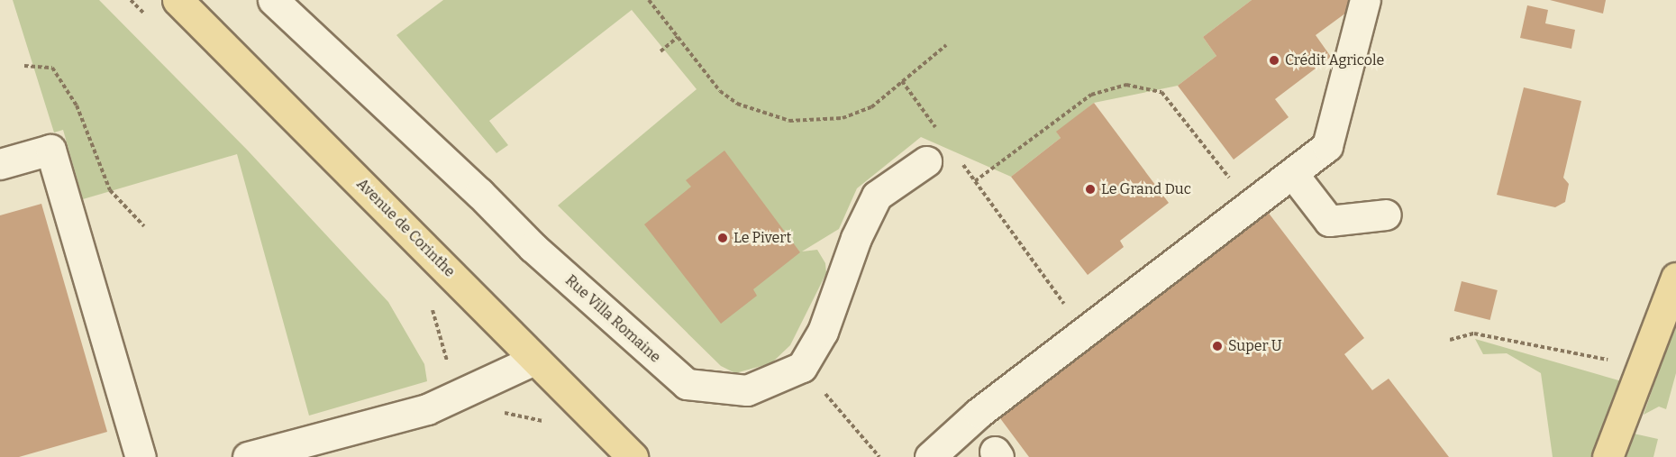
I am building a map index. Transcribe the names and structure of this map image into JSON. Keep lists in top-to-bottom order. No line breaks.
{"streets":{"main road":["Avenue de Corinthe"],"street":["Rue Villa Romaine"]},"places":["Crédit Agricole","Le Grand Duc","Le Pivert","Super U"]}
